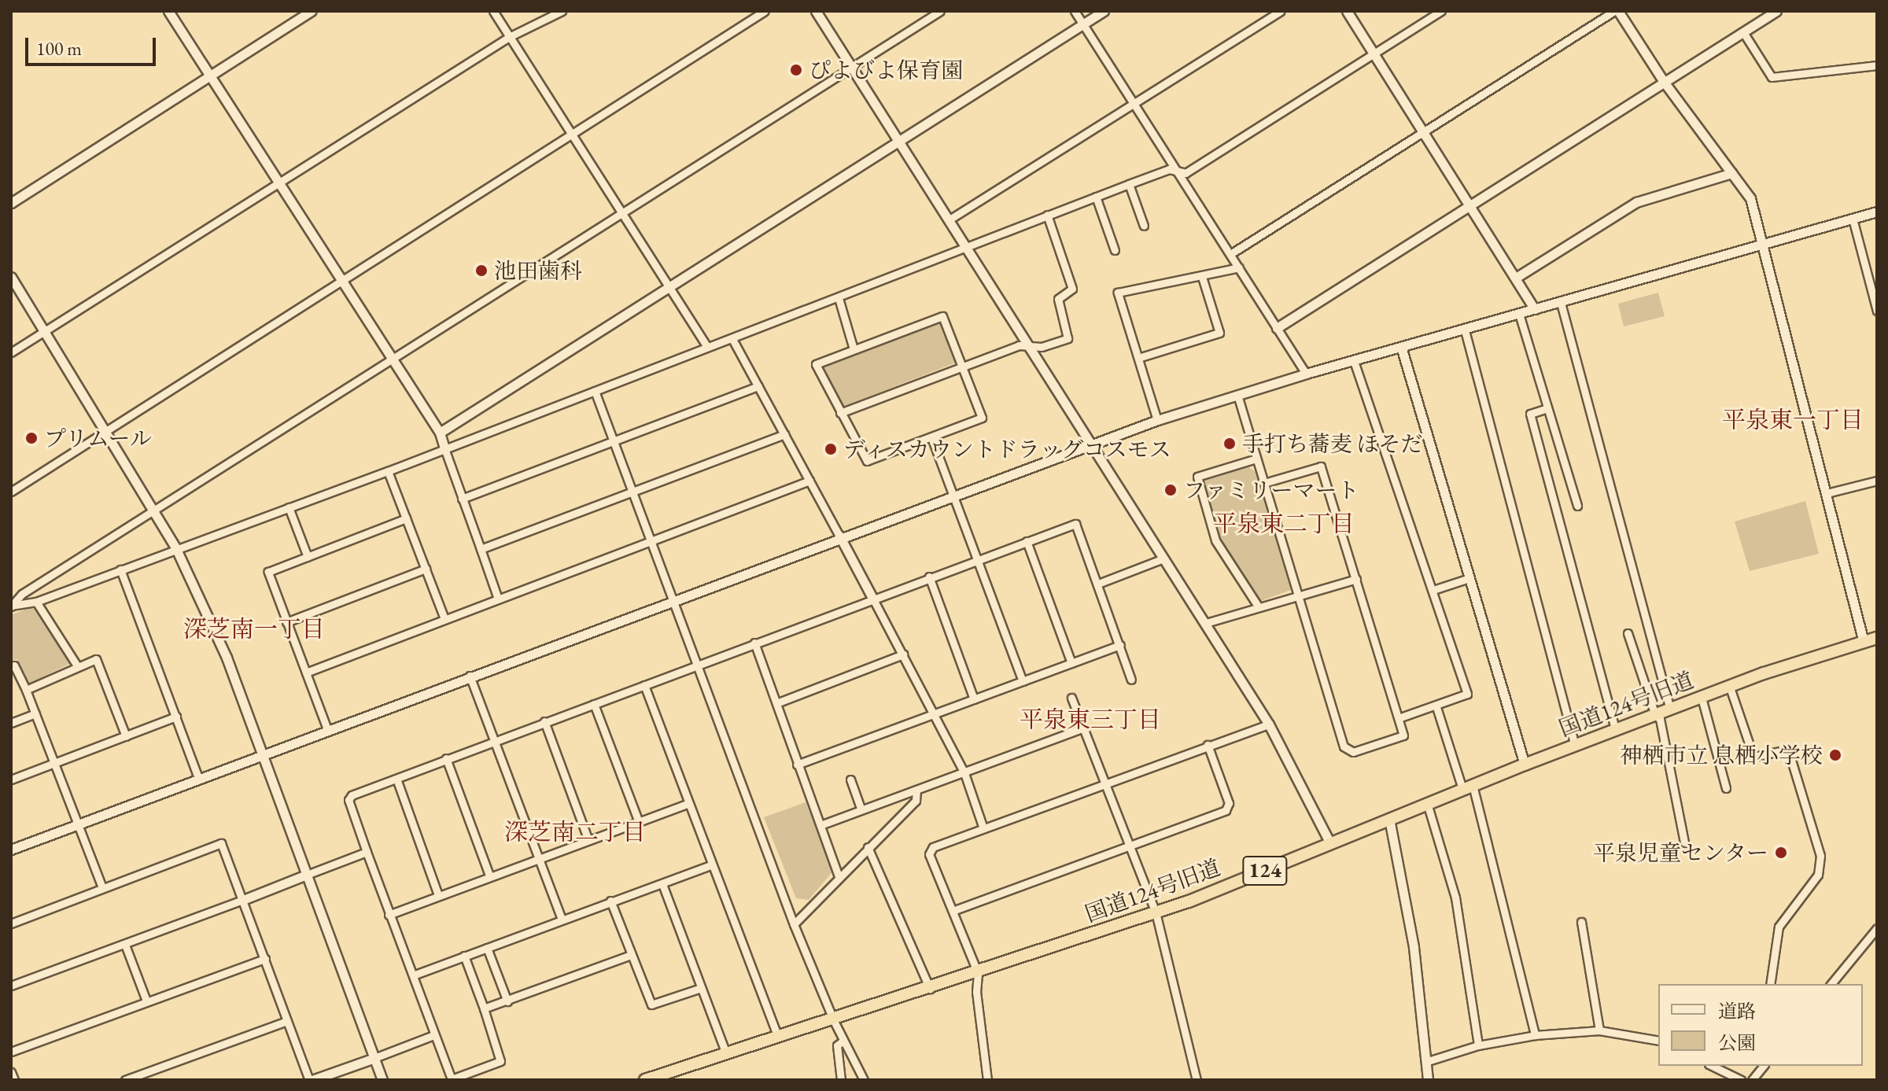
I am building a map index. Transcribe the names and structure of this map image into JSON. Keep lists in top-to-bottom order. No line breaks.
{"streets":{"highway":["国道124号旧道","124"]},"districts":["平泉東一丁目","平泉東二丁目","深芝南一丁目","平泉東三丁目","深芝南二丁目"],"places":["ぴよびよ保育園","池田歯科","プリムール","手打ち蕎麦 ほそだ","ディスカウントドラッグコスモス","ファミリーマート","神栖市立 息栖小学校","平泉児童センター"],"legend":["道路","公園"],"scale_bar":"100 m"}
